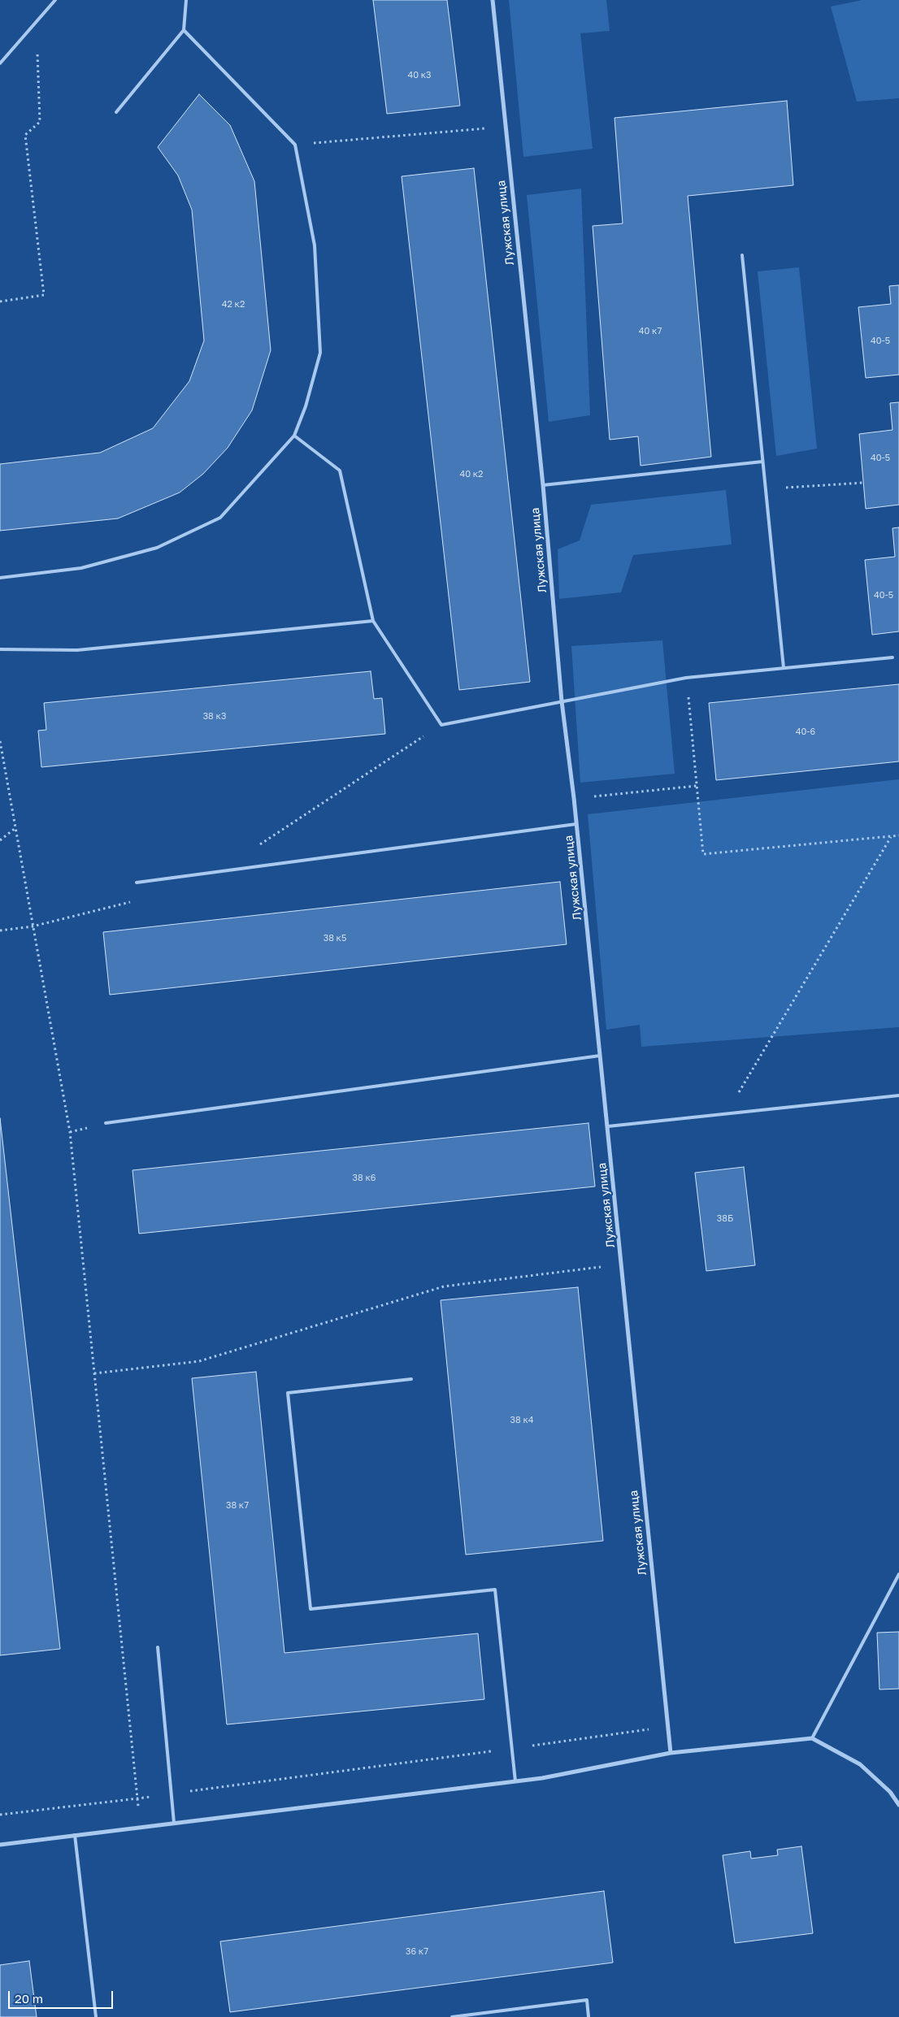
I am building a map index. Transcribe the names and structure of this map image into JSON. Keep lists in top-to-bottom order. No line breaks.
{"streets":{"street":["Лужская улица"]},"house_numbers":["40 к3","42 к2","40 к7","40-5","40-5","40 к2","40-5","38 к3","40-6","38 к5","38 к6","38Б","38 к4","38 к7","36 к7"],"scale_bar":"20 m"}
